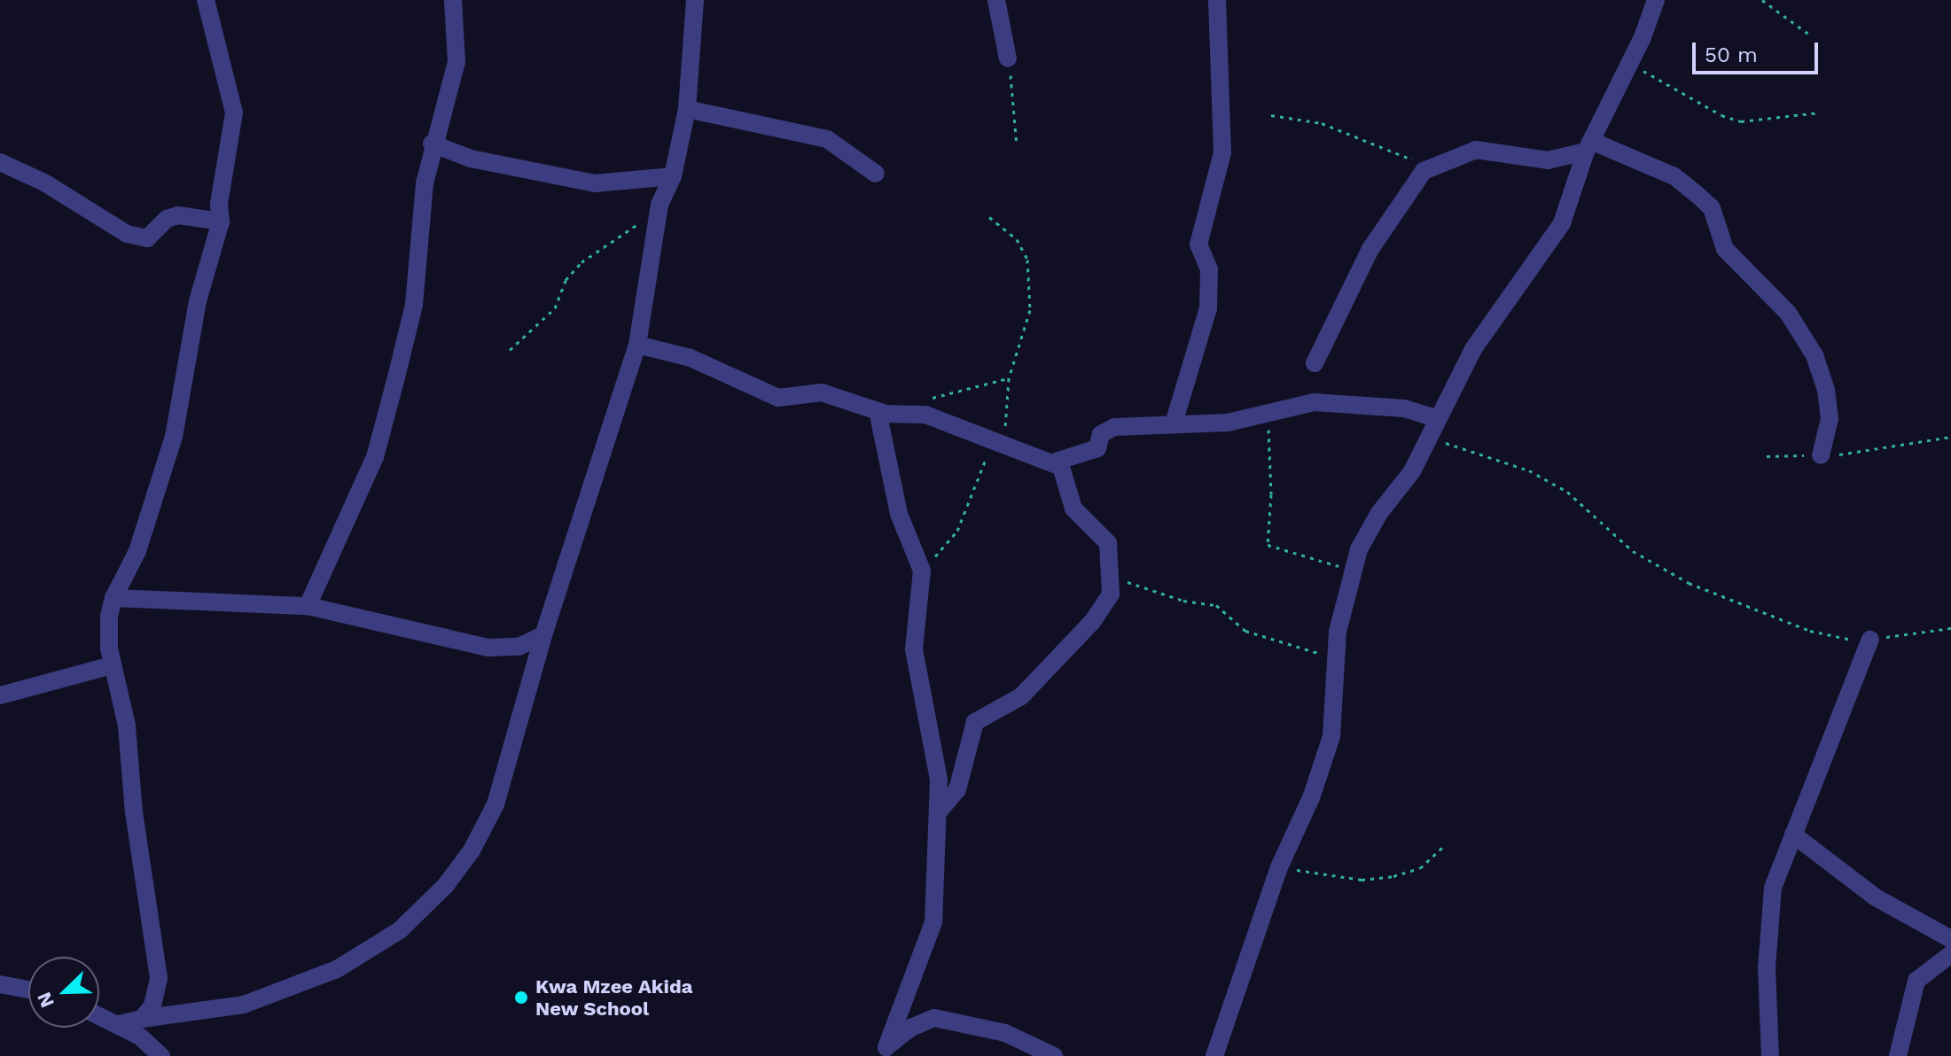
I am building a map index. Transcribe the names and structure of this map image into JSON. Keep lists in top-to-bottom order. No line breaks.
{"places":["Kwa Mzee Akida New School"],"scale_bar":"50 m","north":"bottom left"}
